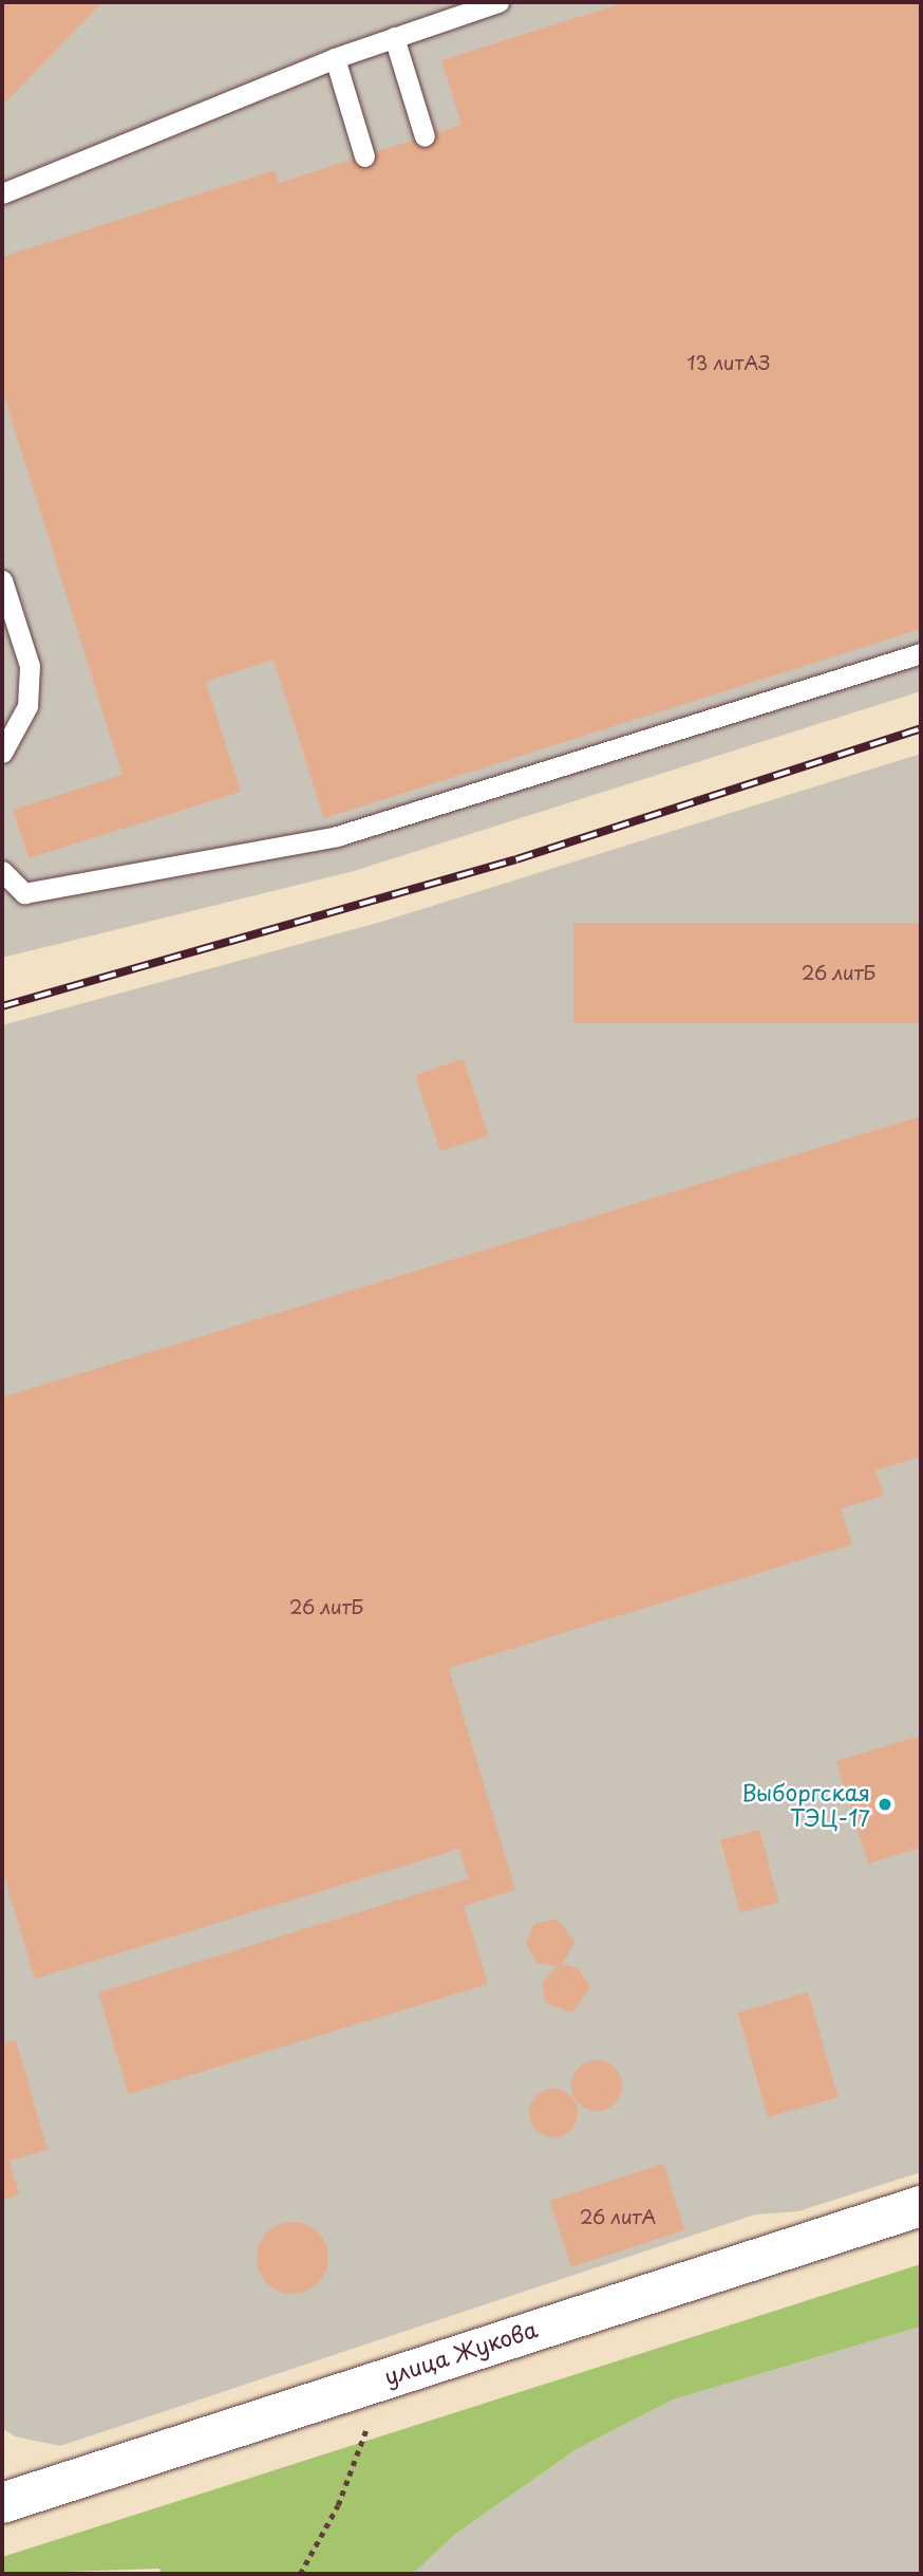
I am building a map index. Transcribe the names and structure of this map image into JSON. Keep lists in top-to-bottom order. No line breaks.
{"streets":{"street":["улица Жукова"]},"places":["Выборгская ТЭЦ-17"],"house_numbers":["13 литАЗ","26 литБ","26 литБ","26 литА"]}
